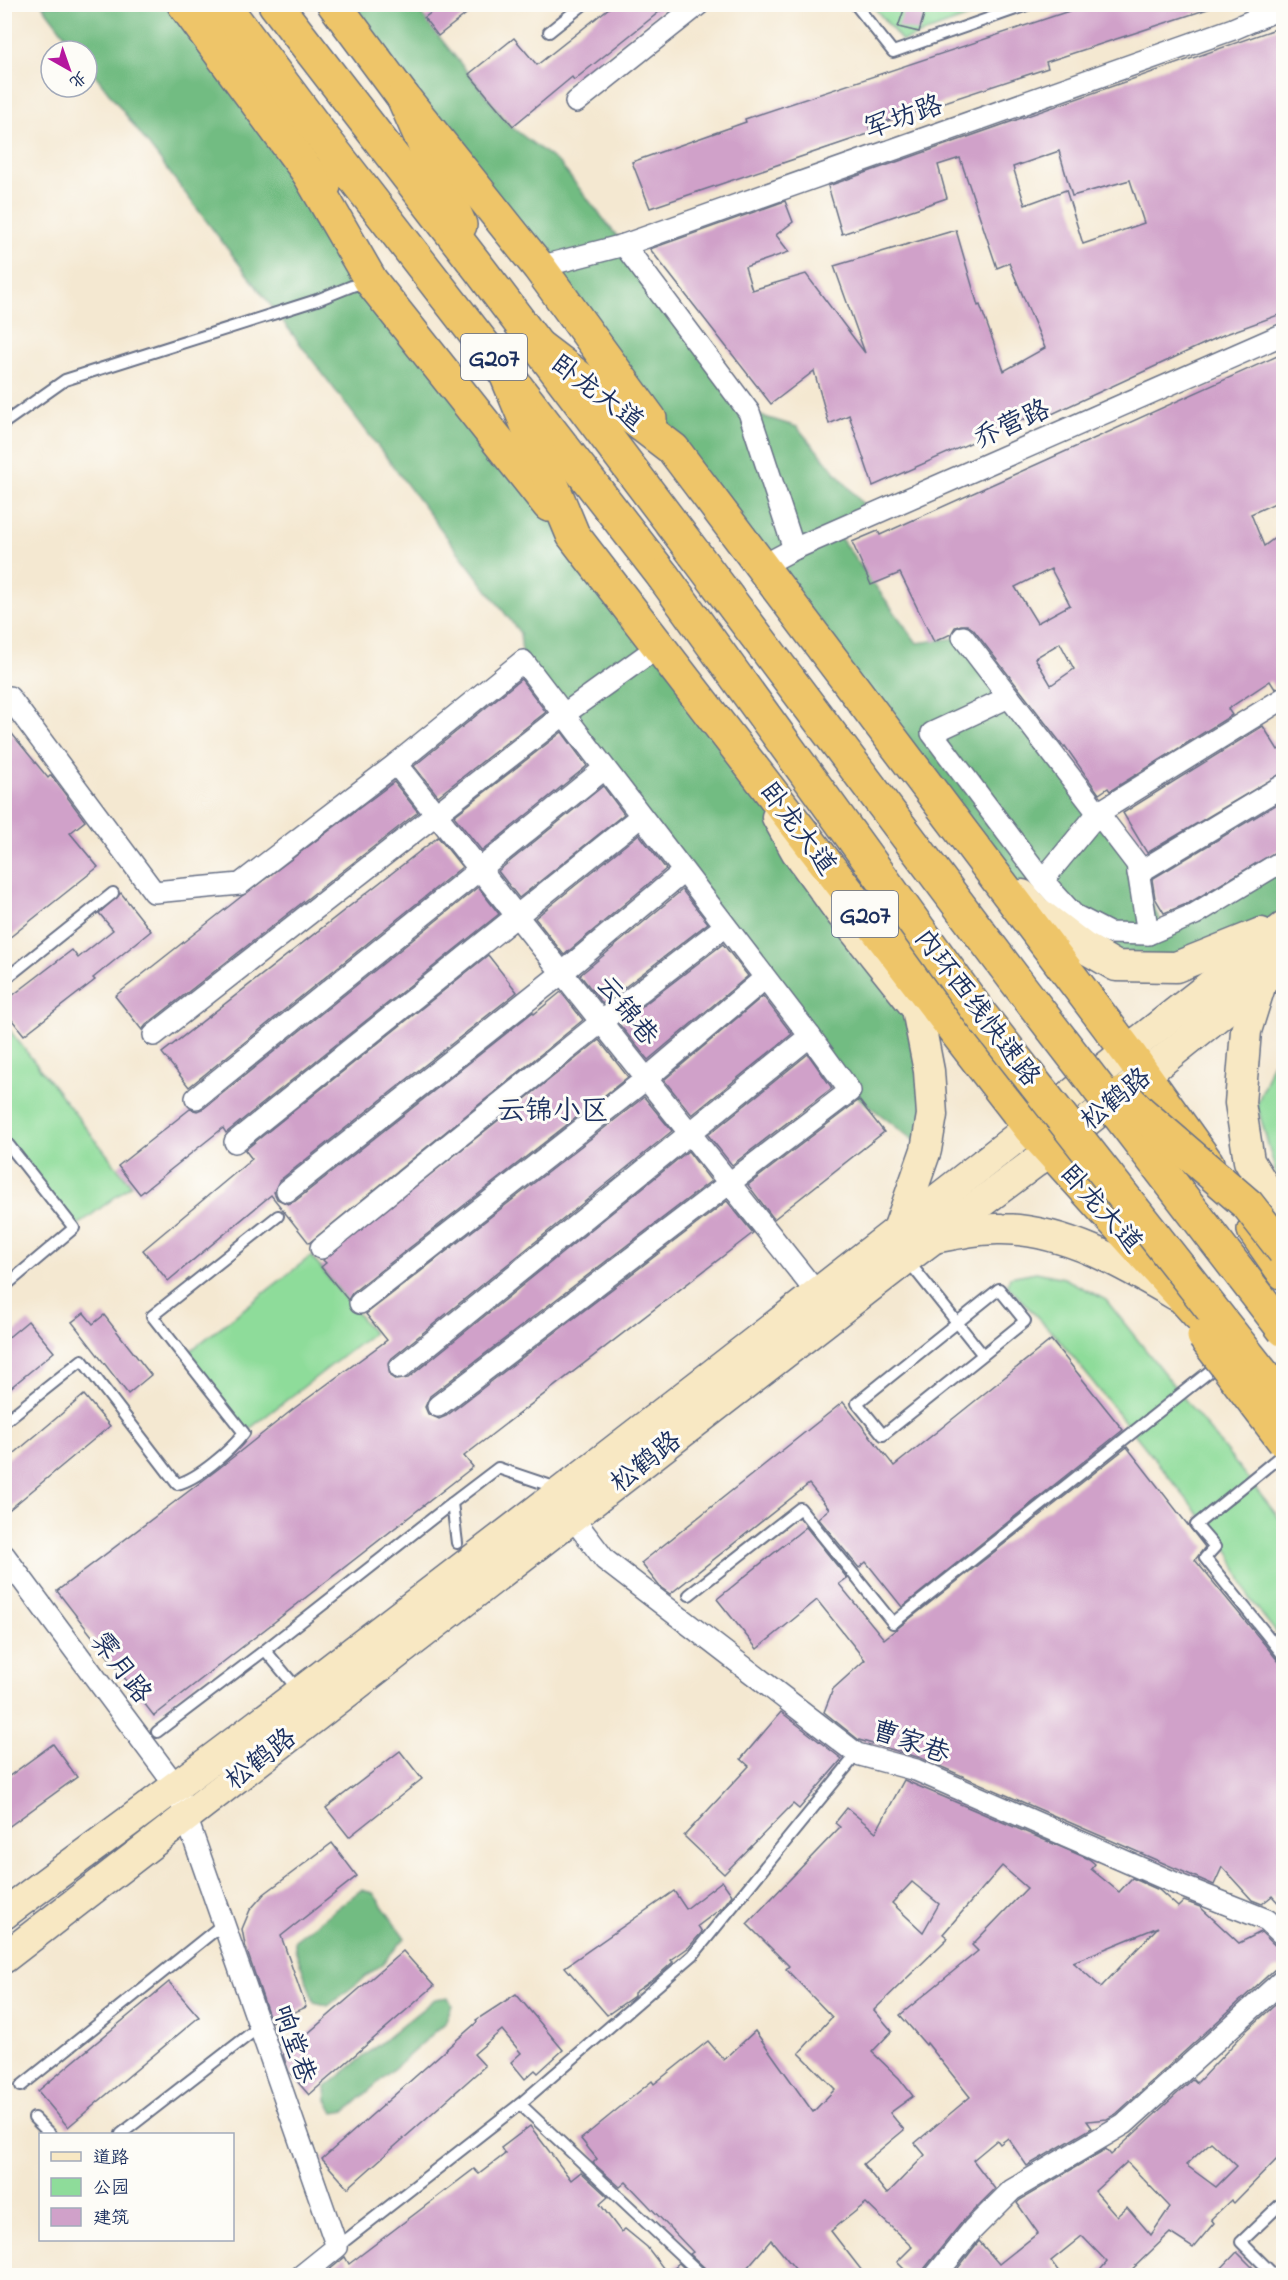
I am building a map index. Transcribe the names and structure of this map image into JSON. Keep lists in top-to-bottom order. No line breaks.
{"streets":{"highway":["G207","卧龙大道","内环西线快速路"],"main road":["松鹤路"],"street":["军坊路","乔营路","云锦巷","霁月路","曹家巷","响堂巷"]},"crossings":[["卧龙大道","乔营路"],["卧龙大道","内环西线快速路"],["卧龙大道","松鹤路"],["云锦巷","松鹤路"],["松鹤路","霁月路"],["松鹤路","曹家巷"],["松鹤路","响堂巷"],["霁月路","响堂巷"]],"districts":["云锦小区"],"legend":["道路","公园","建筑"],"north":"bottom right"}
